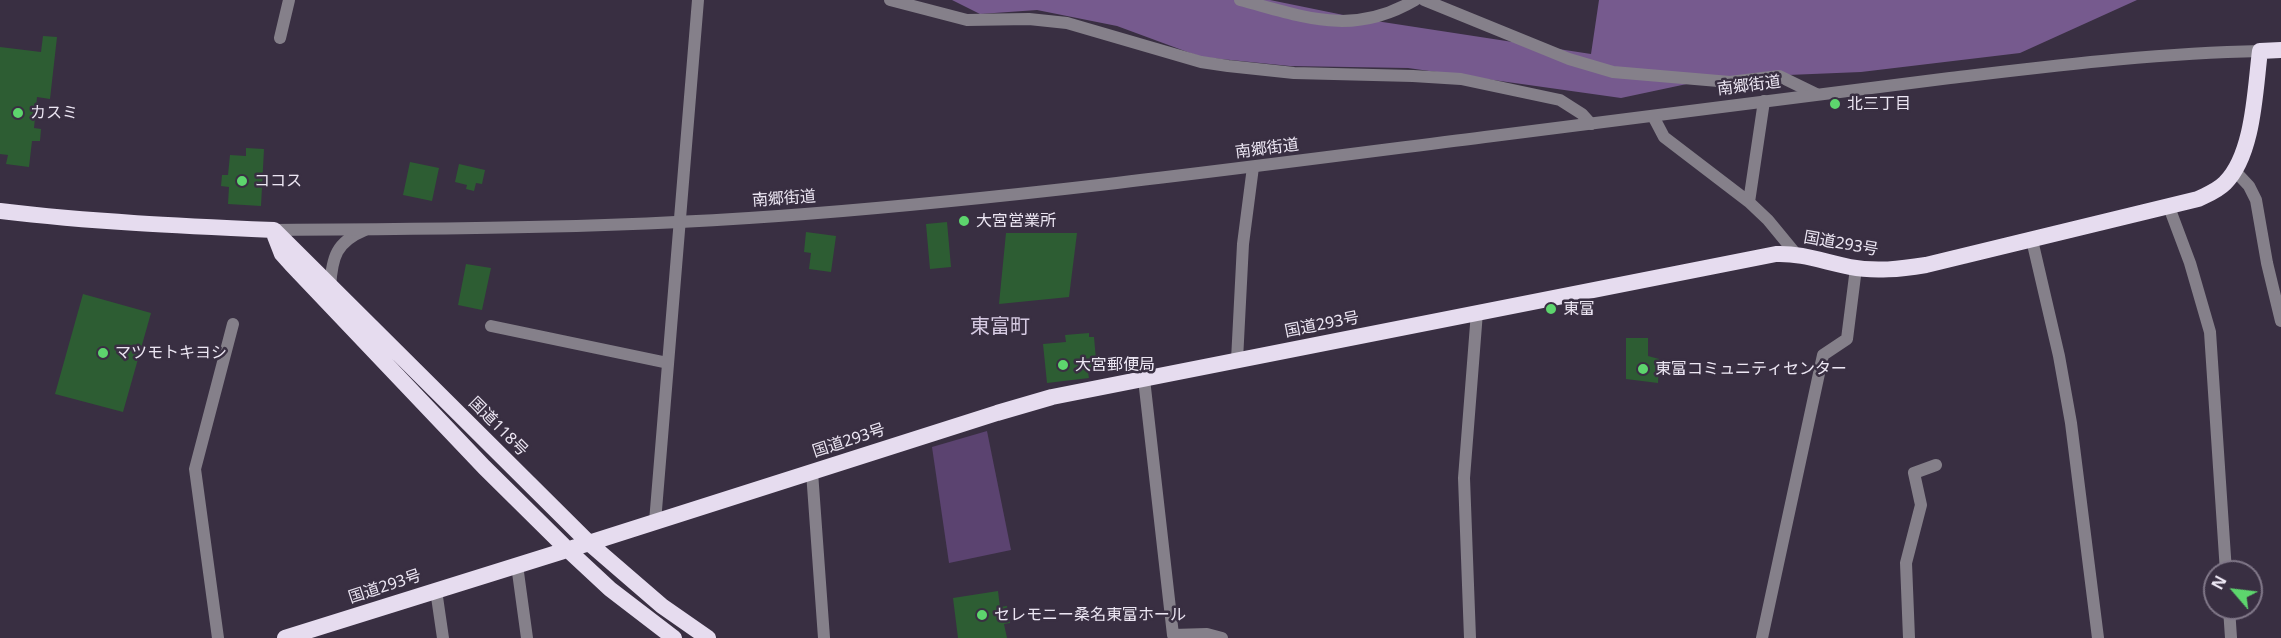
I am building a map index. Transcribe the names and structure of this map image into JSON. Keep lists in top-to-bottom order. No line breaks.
{"streets":{"highway":["国道293号","国道118号"],"street":["南郷街道"]},"crossings":[["南郷街道","国道293号"],["南郷街道","国道118号"],["国道293号","国道118号"]],"districts":["東富町"],"places":["北三丁目","カスミ","ココス","大宮営業所","東富","マツモトキヨシ","大宮郵便局","東富コミュニティセンター","セレモニー桑名東富ホール"],"north":"top left"}
